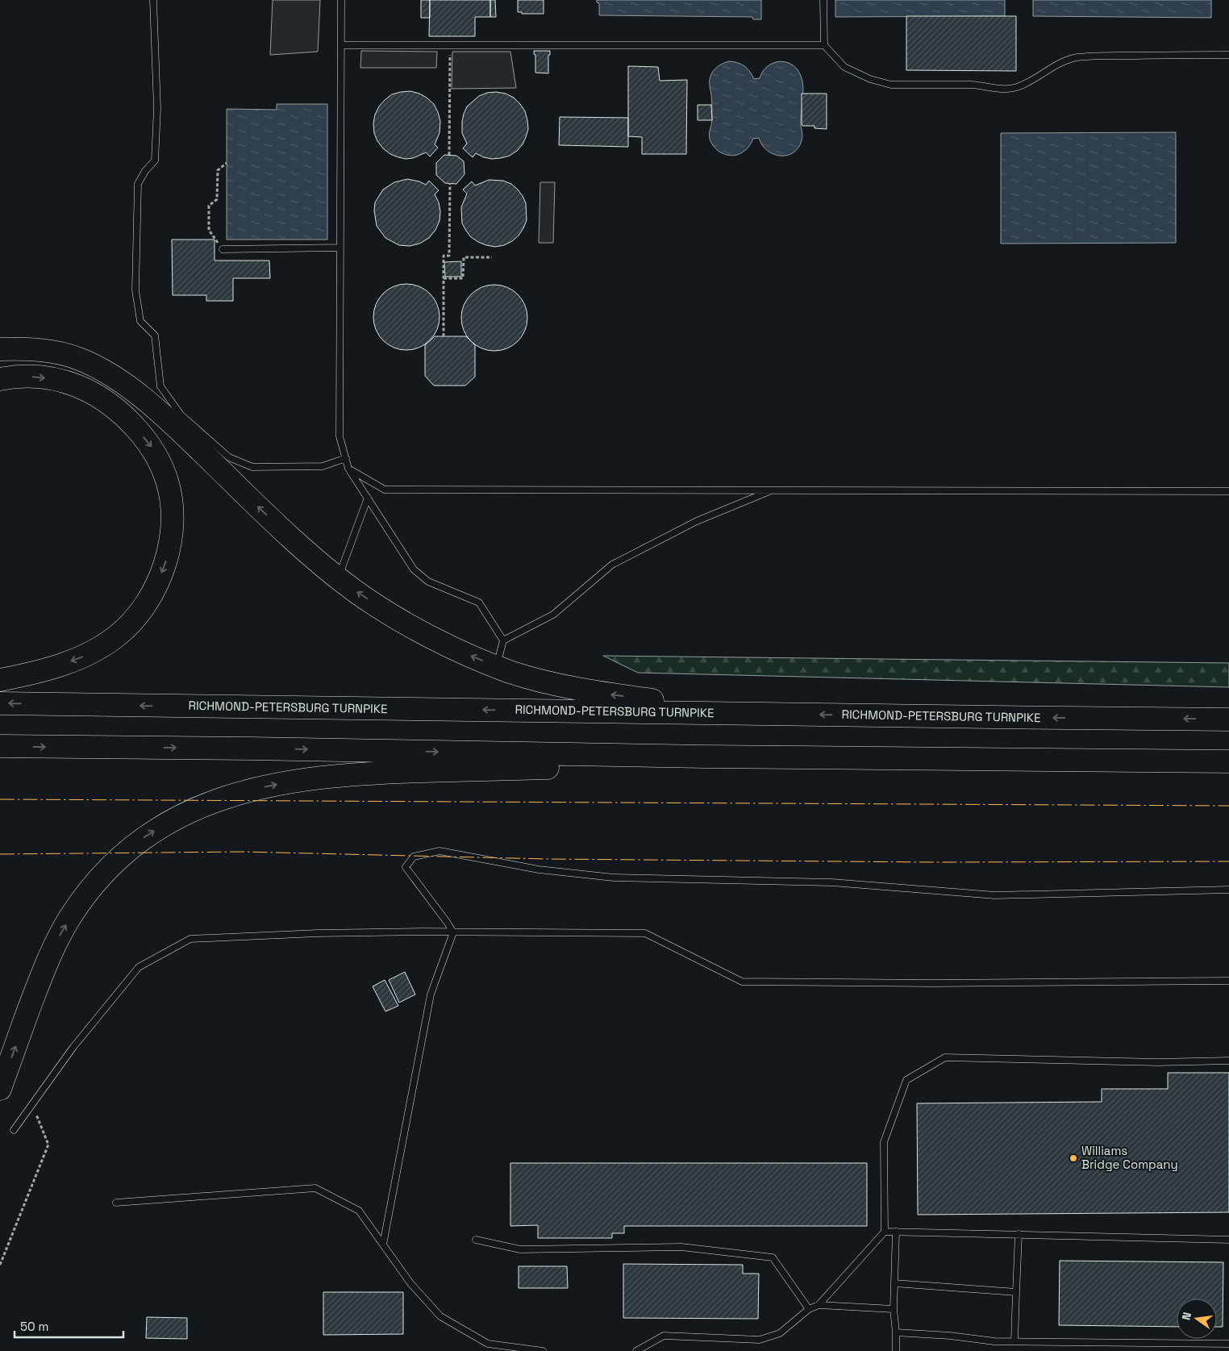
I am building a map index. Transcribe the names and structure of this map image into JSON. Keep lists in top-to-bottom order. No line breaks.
{"streets":{"highway":["RICHMOND-PETERSBURG TURNPIKE"]},"places":["Williams Bridge Company"],"scale_bar":"50 m","north":"left"}
